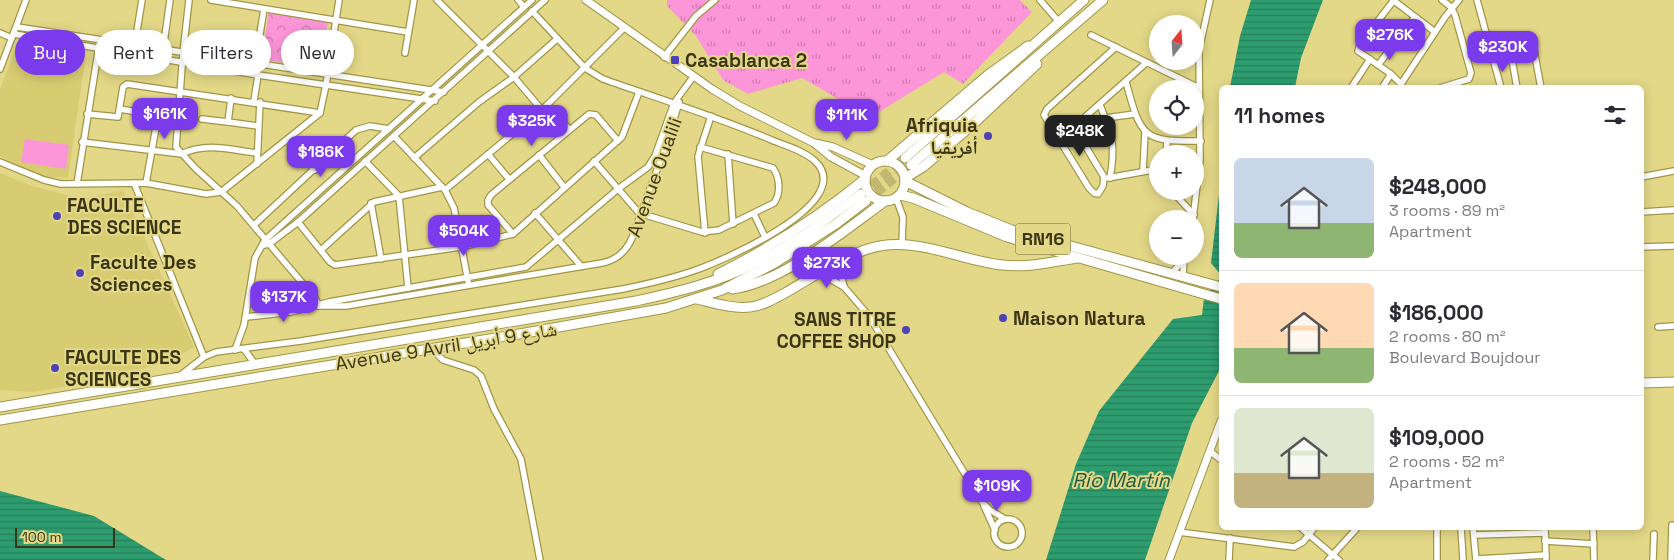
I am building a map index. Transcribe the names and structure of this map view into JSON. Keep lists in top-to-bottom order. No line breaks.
{"streets":{"main road":["RN16","Avenue 9 Avril شارع 9 أبريل"],"street":["Avenue Oualili"]},"water":["Río Martín"],"places":{"transit":["Casablanca 2"],"other":["Afriquia أفريقيا","FACULTE DES SCIENCE","Faculte Des Sciences","Maison Natura","SANS TITRE COFFEE SHOP","FACULTE DES SCIENCES"]},"scale_bar":"100 m","north":"top","page":{"map_buttons":["+","−"],"price":["$276K","$230K","$161K","$111K","$325K","$248K","$186K","$504K","$273K","$137K","$109K"],"chip":["Buy","Rent","Filters","New"],"heading":"11 homes","list":[{"name":"$248,000","note":"3 rooms · 89 m² · Apartment"},{"name":"$186,000","note":"2 rooms · 80 m² · Boulevard Boujdour"},{"name":"$109,000","note":"2 rooms · 52 m² · Apartment"}],"scale":"100 m"}}
